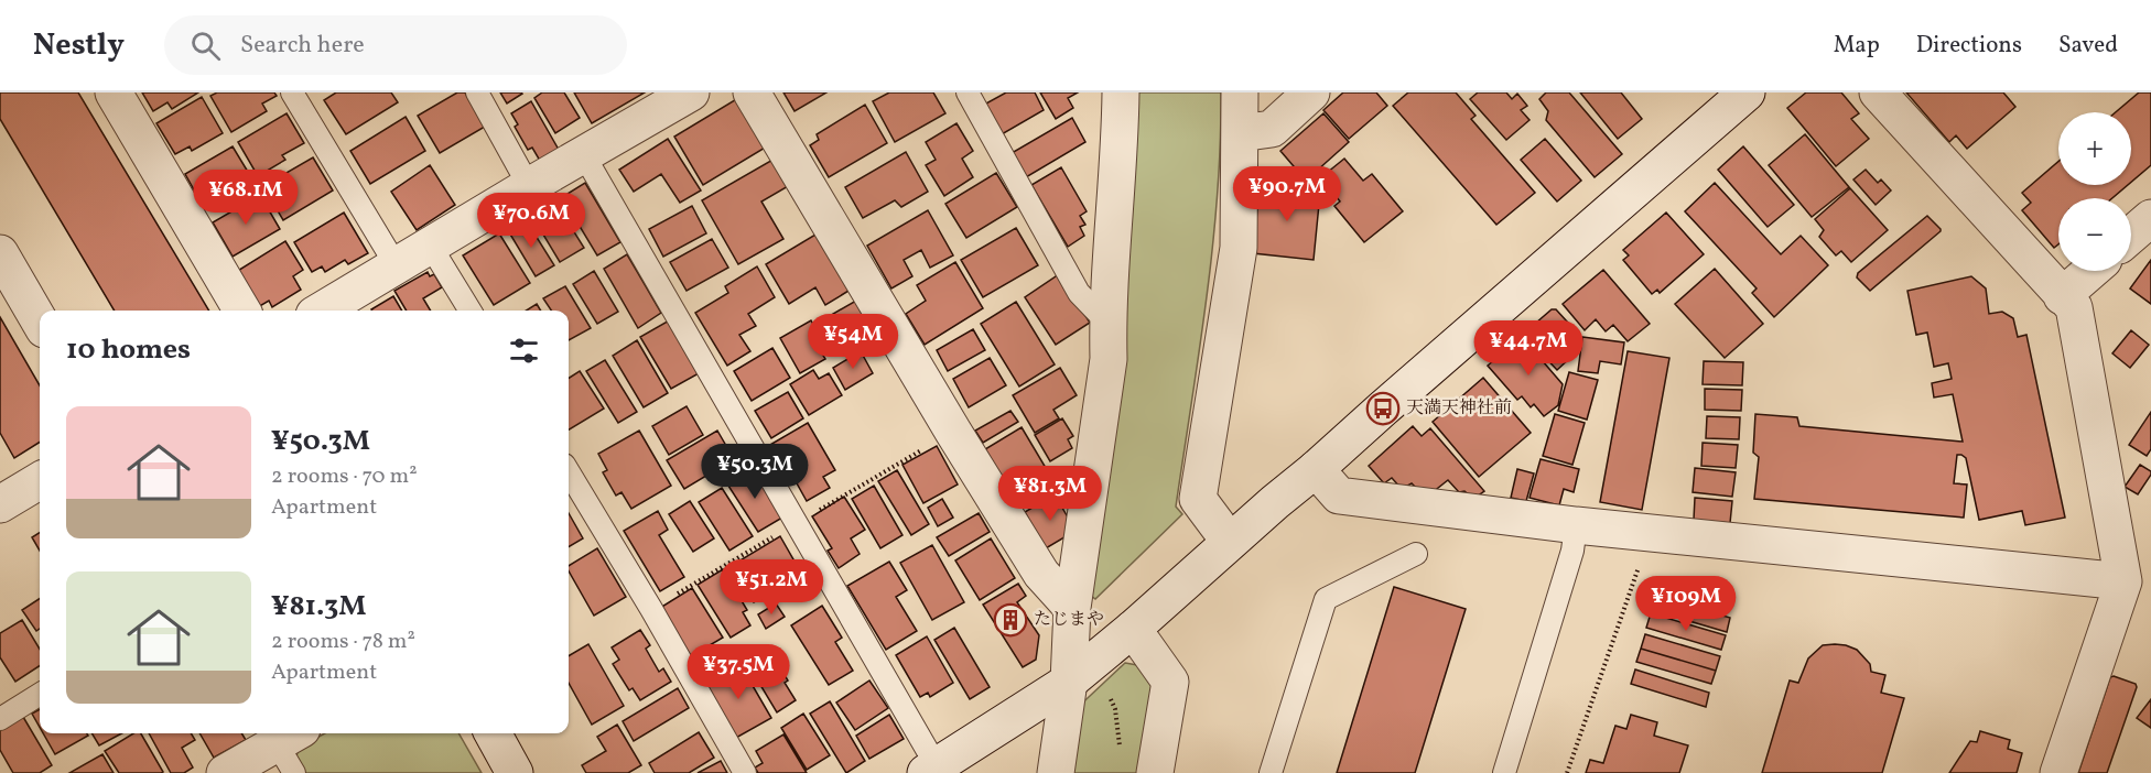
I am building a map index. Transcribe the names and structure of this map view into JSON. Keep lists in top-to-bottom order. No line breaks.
{"places":{"bus stop":["天満天神社前"],"building":["たじまや"]},"page":{"header":"Nestly","search":"Search here","nav":["Map","Directions","Saved"],"map_buttons":["+","−"],"price":["¥90.7M","¥68.1M","¥70.6M","¥54M","¥44.7M","¥50.3M","¥81.3M","¥51.2M","¥109M","¥37.5M"],"heading":"10 homes","list":[{"name":"¥50.3M","note":"2 rooms · 70 m² · Apartment"},{"name":"¥81.3M","note":"2 rooms · 78 m² · Apartment"}]}}
